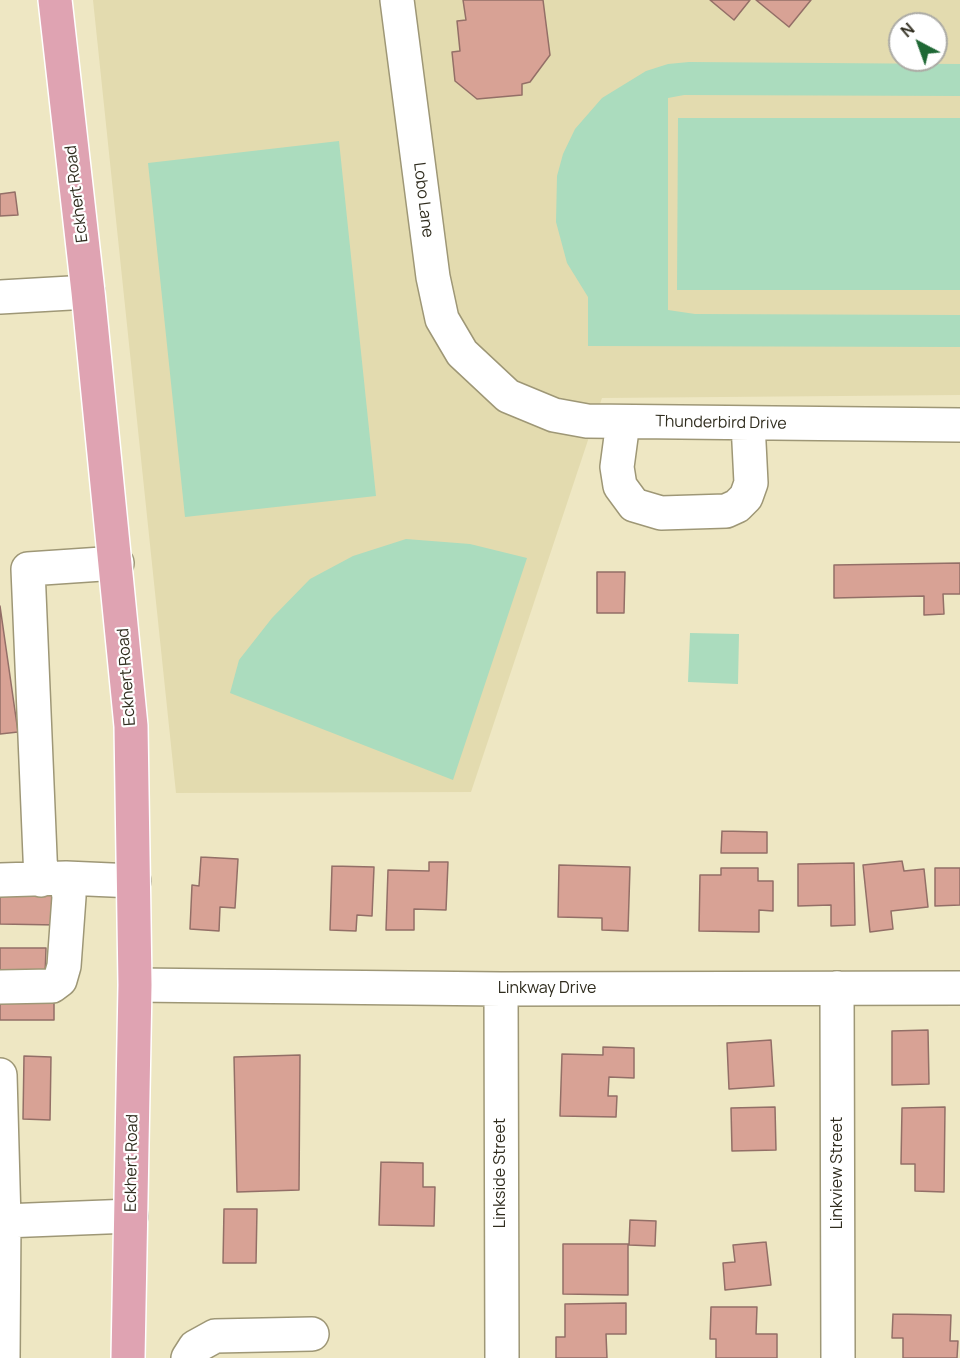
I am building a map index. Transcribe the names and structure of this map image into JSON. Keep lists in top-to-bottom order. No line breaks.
{"streets":{"main road":["Eckhert Road"],"street":["Lobo Lane","Thunderbird Drive","Linkway Drive","Linkside Street","Linkview Street"]},"crossings":[["Eckhert Road","Linkway Drive"],["Lobo Lane","Thunderbird Drive"],["Linkway Drive","Linkside Street"],["Linkway Drive","Linkview Street"]],"north":"top left"}
